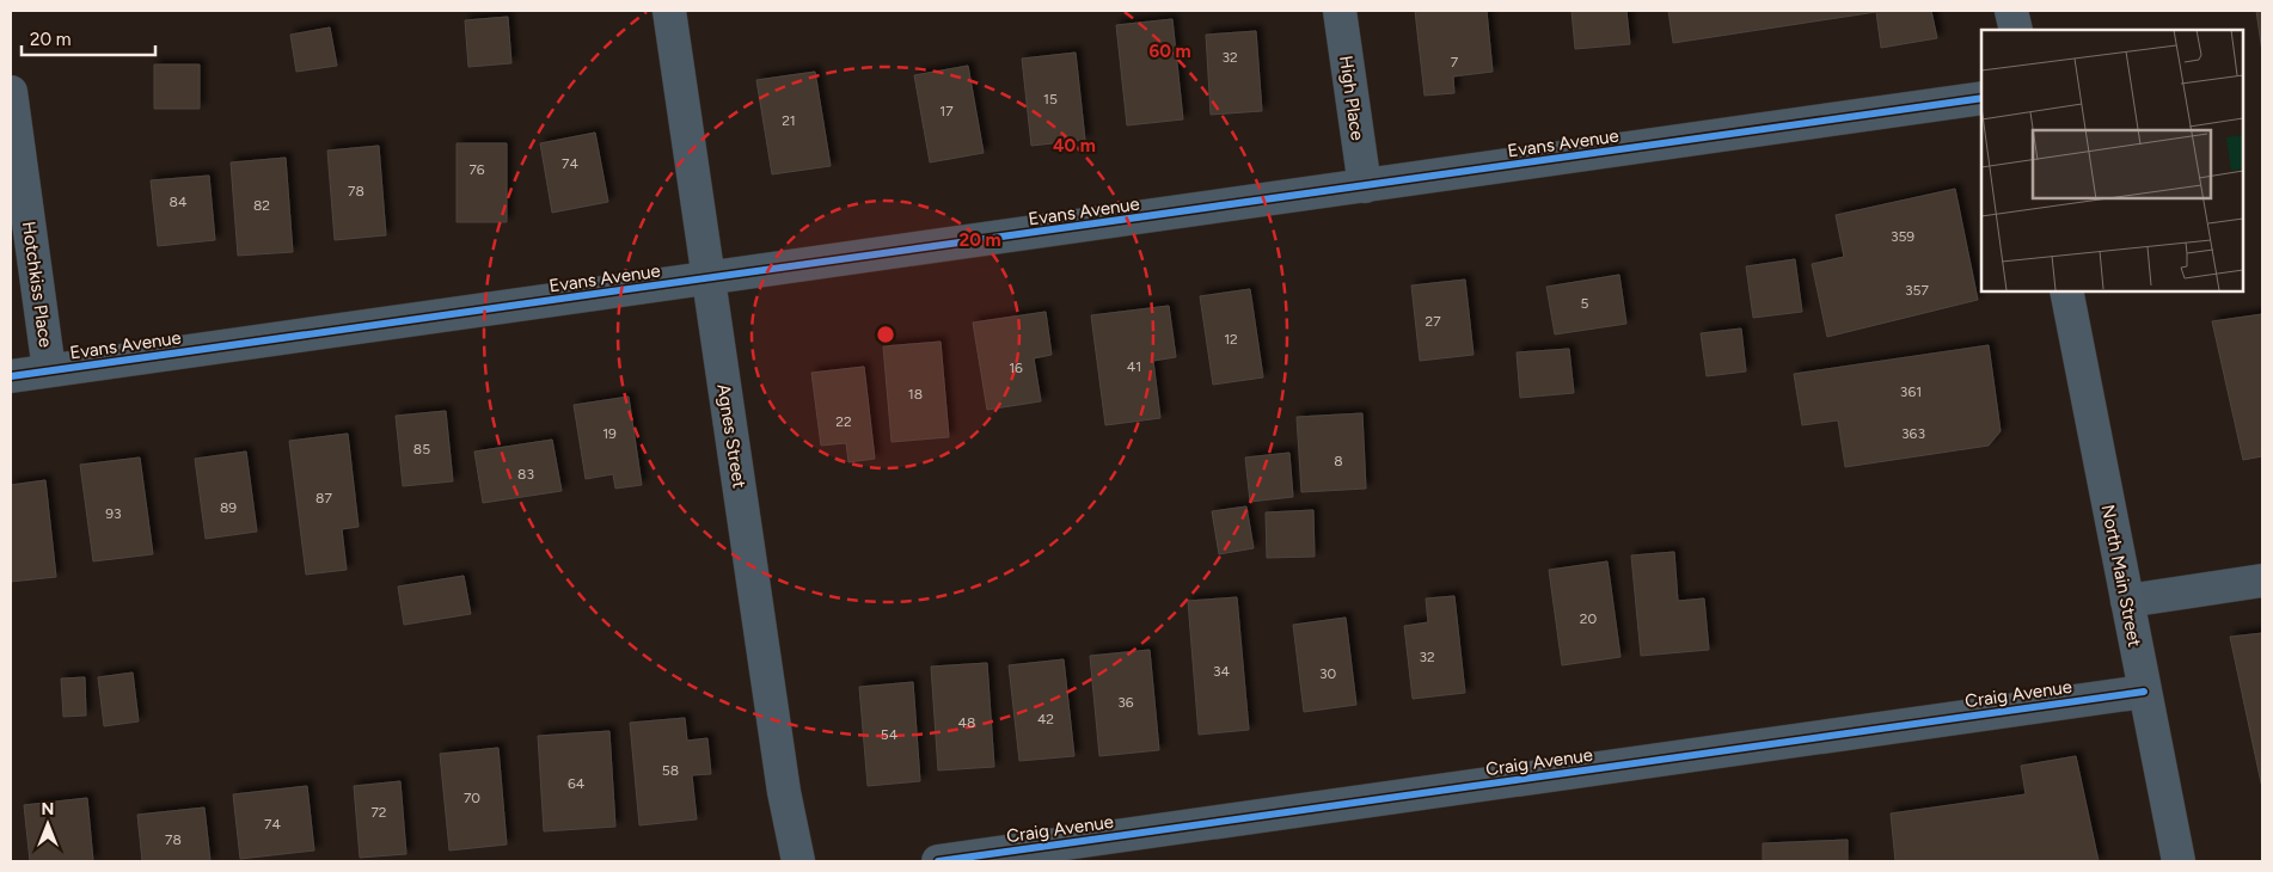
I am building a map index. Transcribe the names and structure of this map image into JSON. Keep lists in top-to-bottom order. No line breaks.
{"streets":{"main road":["North Main Street"],"street":["High Place","Evans Avenue","Hotchkiss Place","Agnes Street","Craig Avenue"]},"crossings":[["High Place","Evans Avenue"],["Evans Avenue","Hotchkiss Place"],["Evans Avenue","Agnes Street"],["North Main Street","Craig Avenue"]],"house_numbers":["32","7","15","17","21","74","76","78","84","82","359","357","5","27","12","41","16","361","18","22","19","363","85","8","83","87","89","93","20","32","34","30","36","42","48","54","58","64","70","72","74","78"],"scale_bar":"20 m","north":"top","rings":["60 m","40 m","20 m"]}
